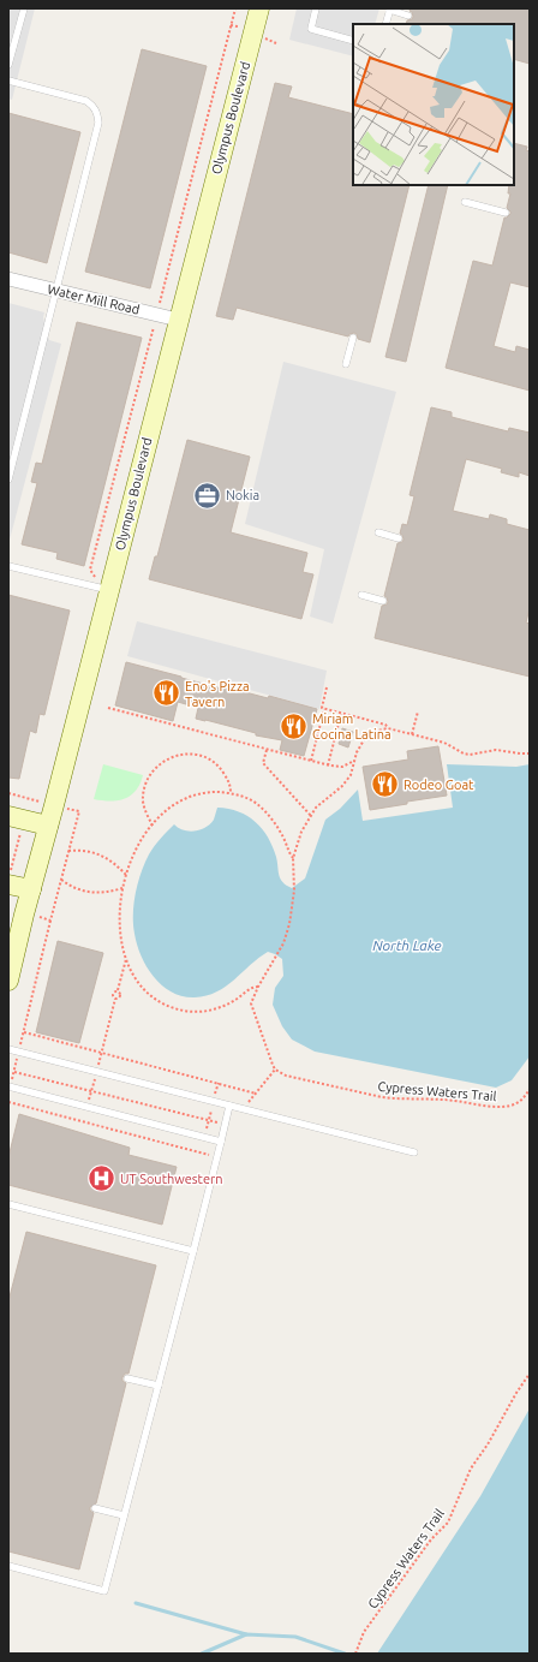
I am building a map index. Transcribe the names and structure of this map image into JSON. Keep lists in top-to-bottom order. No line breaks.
{"streets":{"street":["Olympus Boulevard","Water Mill Road"],"path":["Cypress Waters Trail"]},"crossings":[["Olympus Boulevard","Water Mill Road"]],"water":["North Lake"],"places":{"office":["Nokia"],"restaurant":["Eno's Pizza Tavern","Miriam Cocina Latina","Rodeo Goat"],"hospital":["UT Southwestern"]}}
